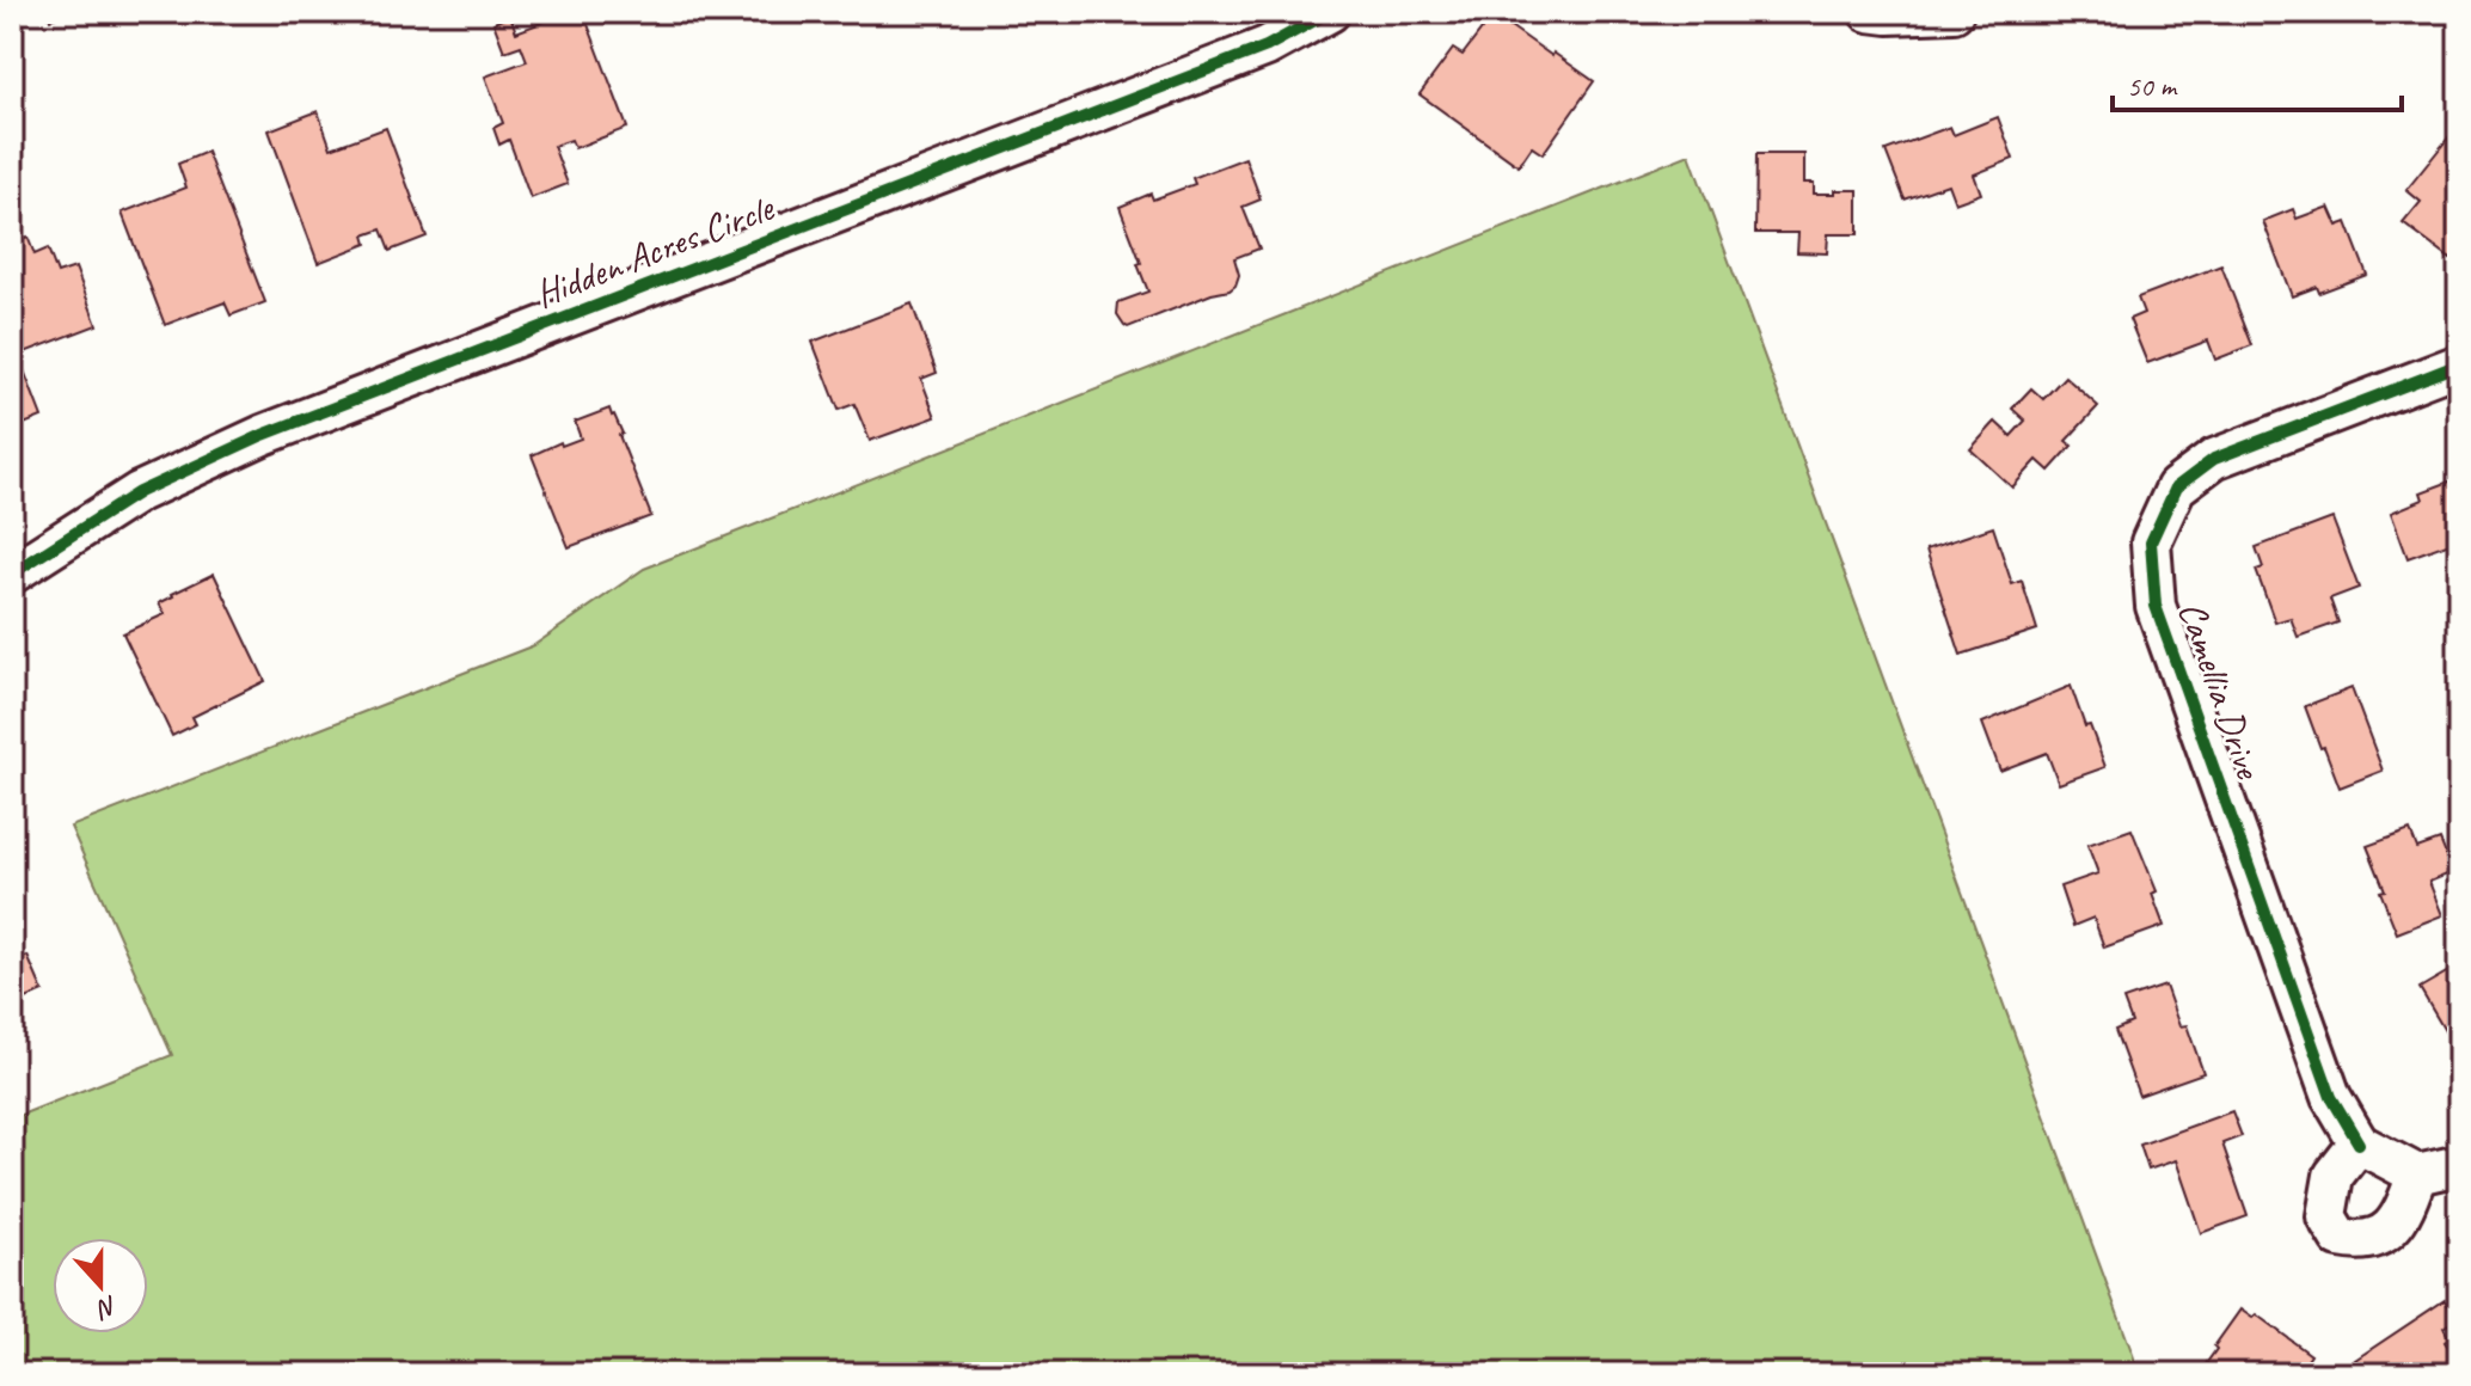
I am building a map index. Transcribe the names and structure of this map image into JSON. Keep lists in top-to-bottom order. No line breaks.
{"streets":{"street":["Hidden Acres Circle","Camellia Drive"]},"scale_bar":"50 m","north":"bottom"}
